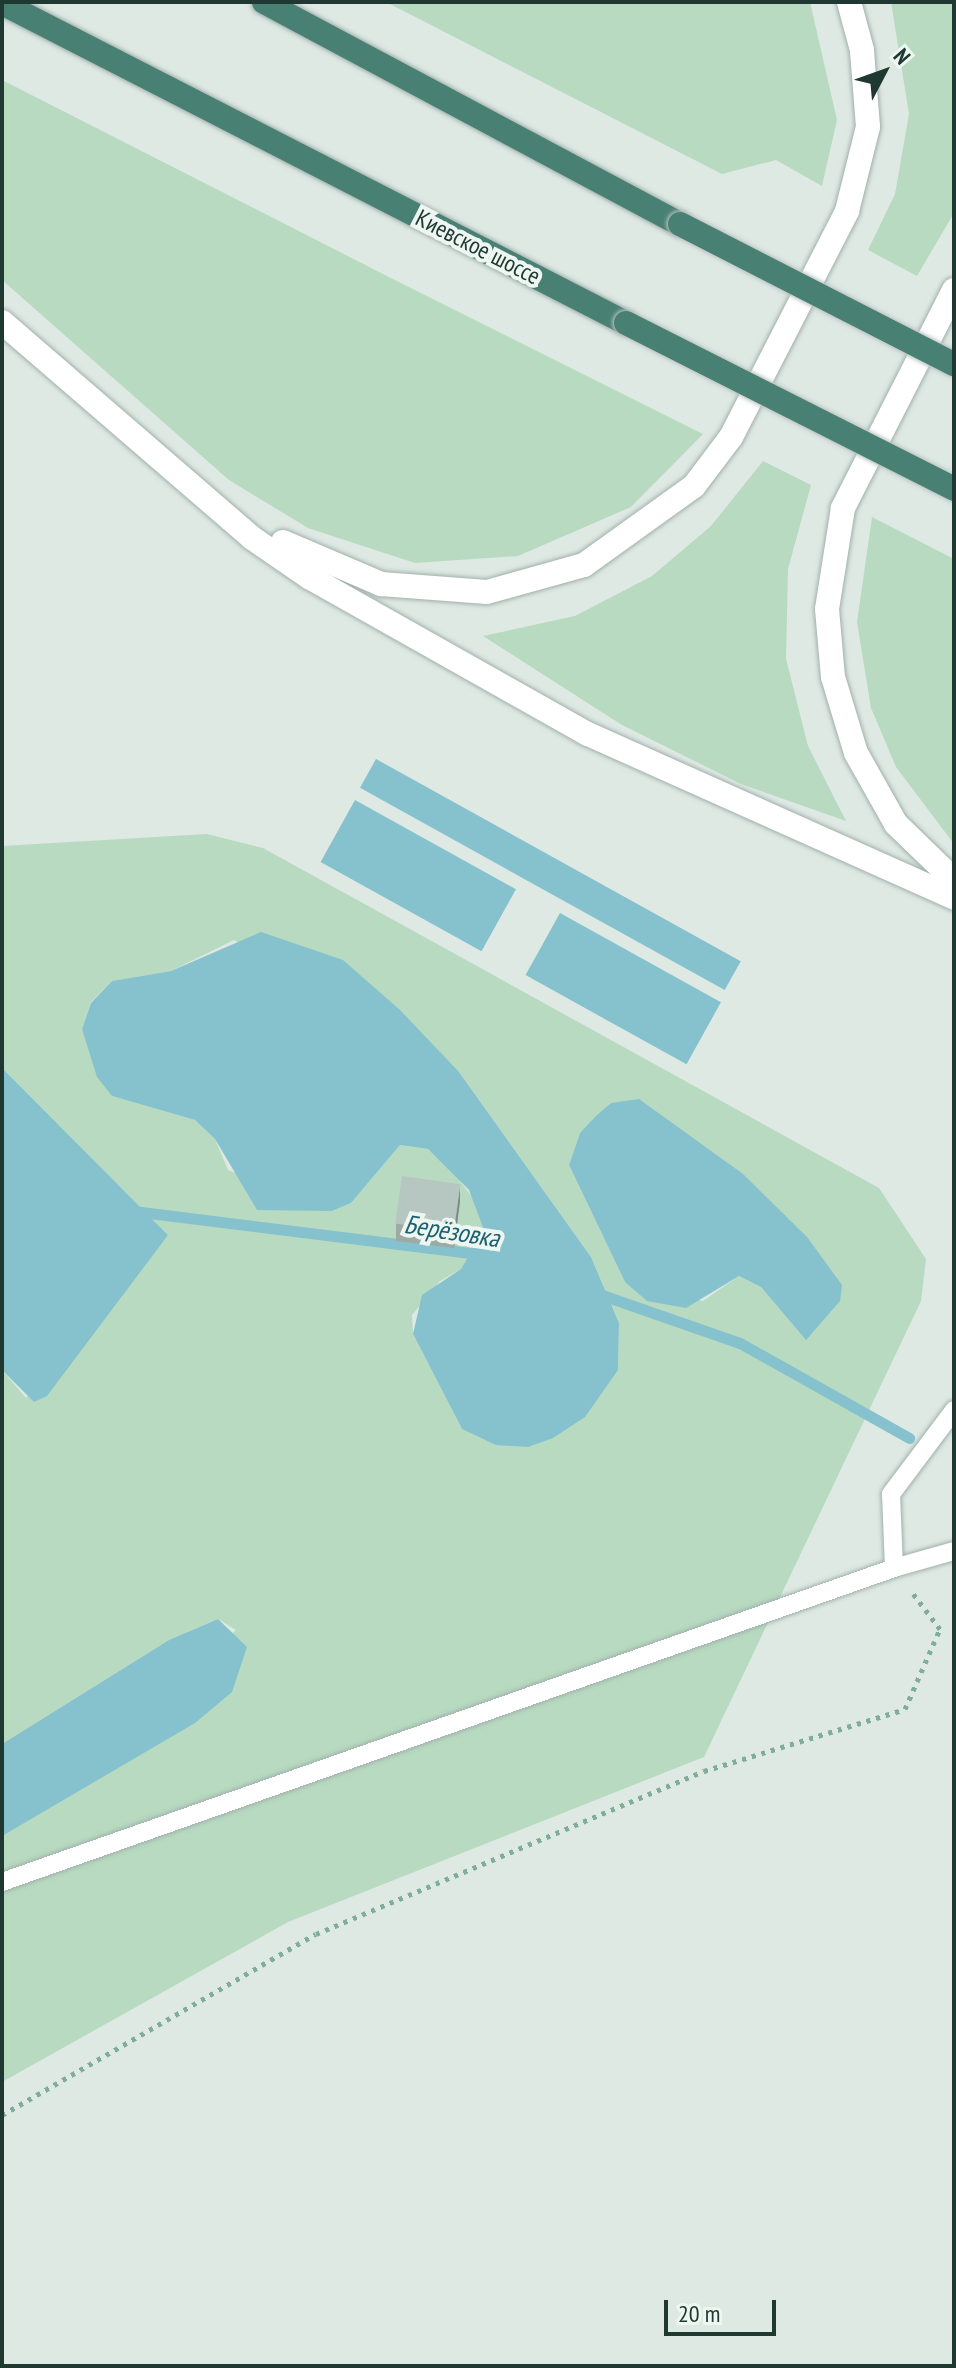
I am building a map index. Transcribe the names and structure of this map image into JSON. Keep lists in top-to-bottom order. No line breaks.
{"streets":{"highway":["Киевское шоссе"]},"water":["Берёзовка"],"scale_bar":"20 m","north":"top right"}
